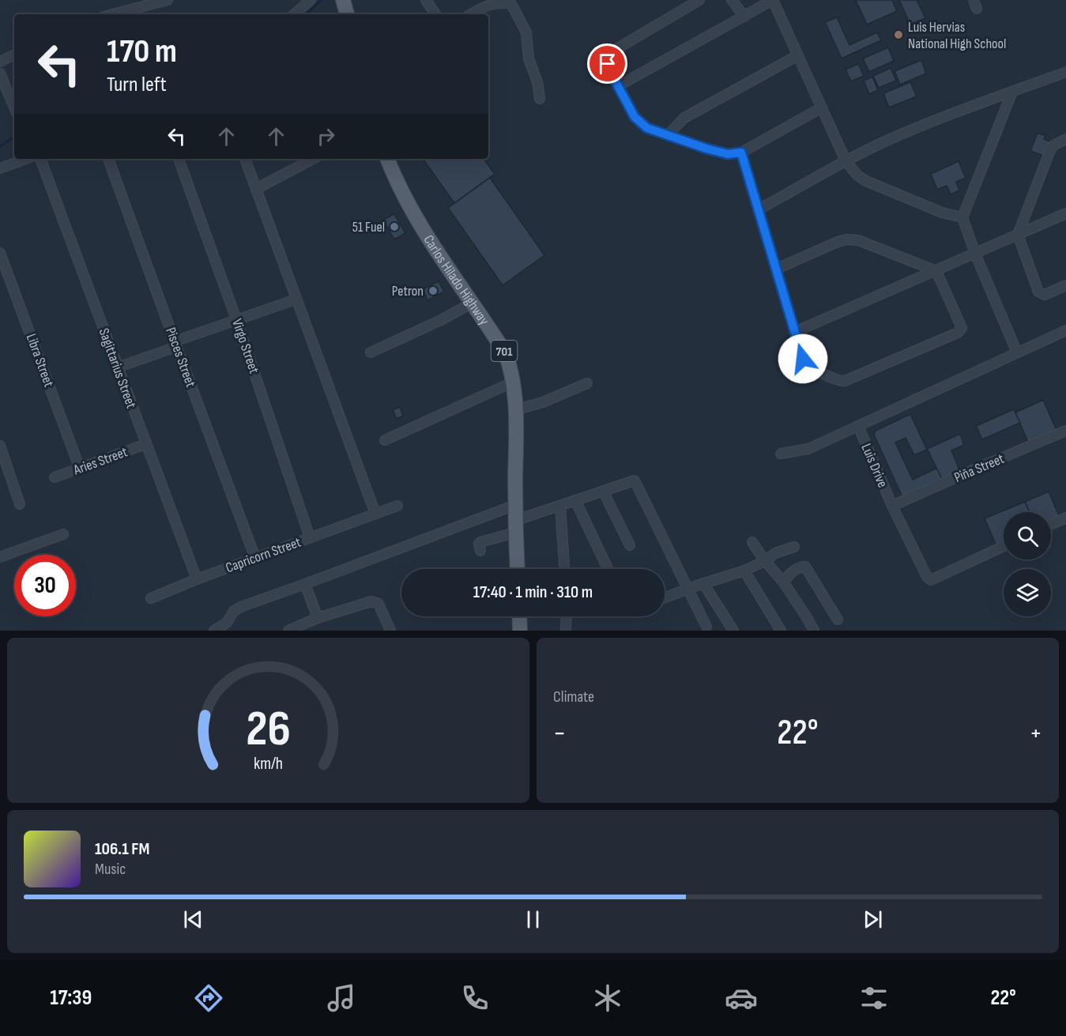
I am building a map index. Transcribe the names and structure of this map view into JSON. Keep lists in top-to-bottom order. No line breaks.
{"streets":{"main road":["Carlos Hilado Highway","701"],"street":["Virgo Street","Pisces Street","Libra Street","Sagittarius Street","Aries Street","Luis Drive","Piña Street","Capricorn Street"]},"crossings":[["Virgo Street","Capricorn Street"],["Pisces Street","Capricorn Street"],["Libra Street","Aries Street"],["Sagittarius Street","Aries Street"],["Sagittarius Street","Capricorn Street"],["Luis Drive","Piña Street"]],"places":["Luis Hervias National High School","51 Fuel","Petron"],"page":{"turn":["170 m","Turn left"],"limit":"30","trip":"17:40 · 1 min · 310 m","tile":"Climate","heat":["−","22°","+"],"song":["106.1 FM","Music"],"tabs":["17:39","22°"],"gauge":["26","km/h"]}}
